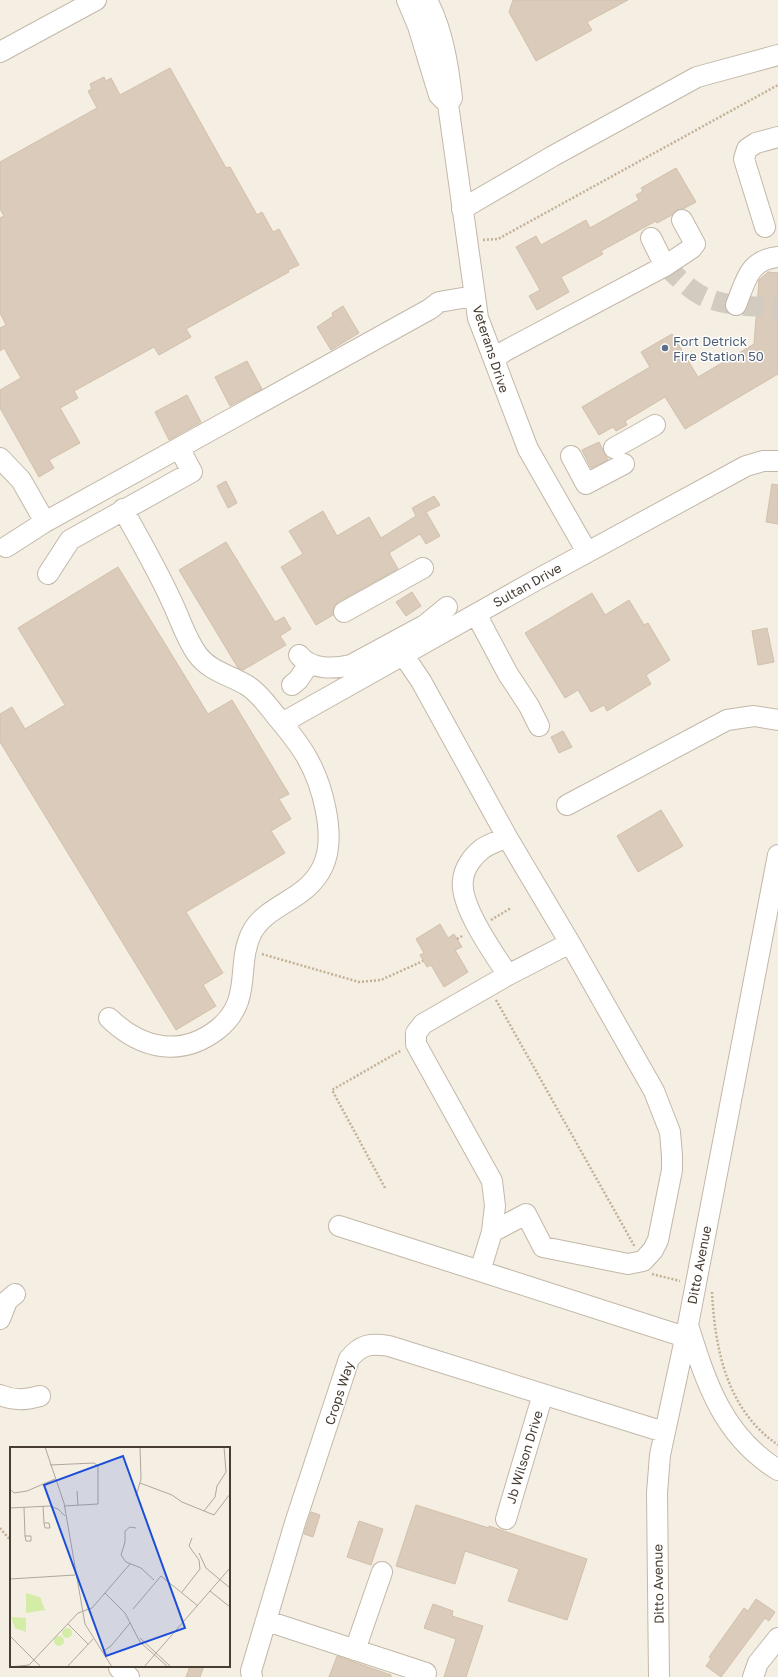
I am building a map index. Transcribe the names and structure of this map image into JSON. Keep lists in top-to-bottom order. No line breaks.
{"streets":{"street":["Veterans Drive","Sultan Drive","Ditto Avenue","Crops Way","Jb Wilson Drive"]},"crossings":[["Veterans Drive","Sultan Drive"],["Ditto Avenue","Crops Way"],["Crops Way","Jb Wilson Drive"]],"places":["Fort Detrick Fire Station 50"]}
